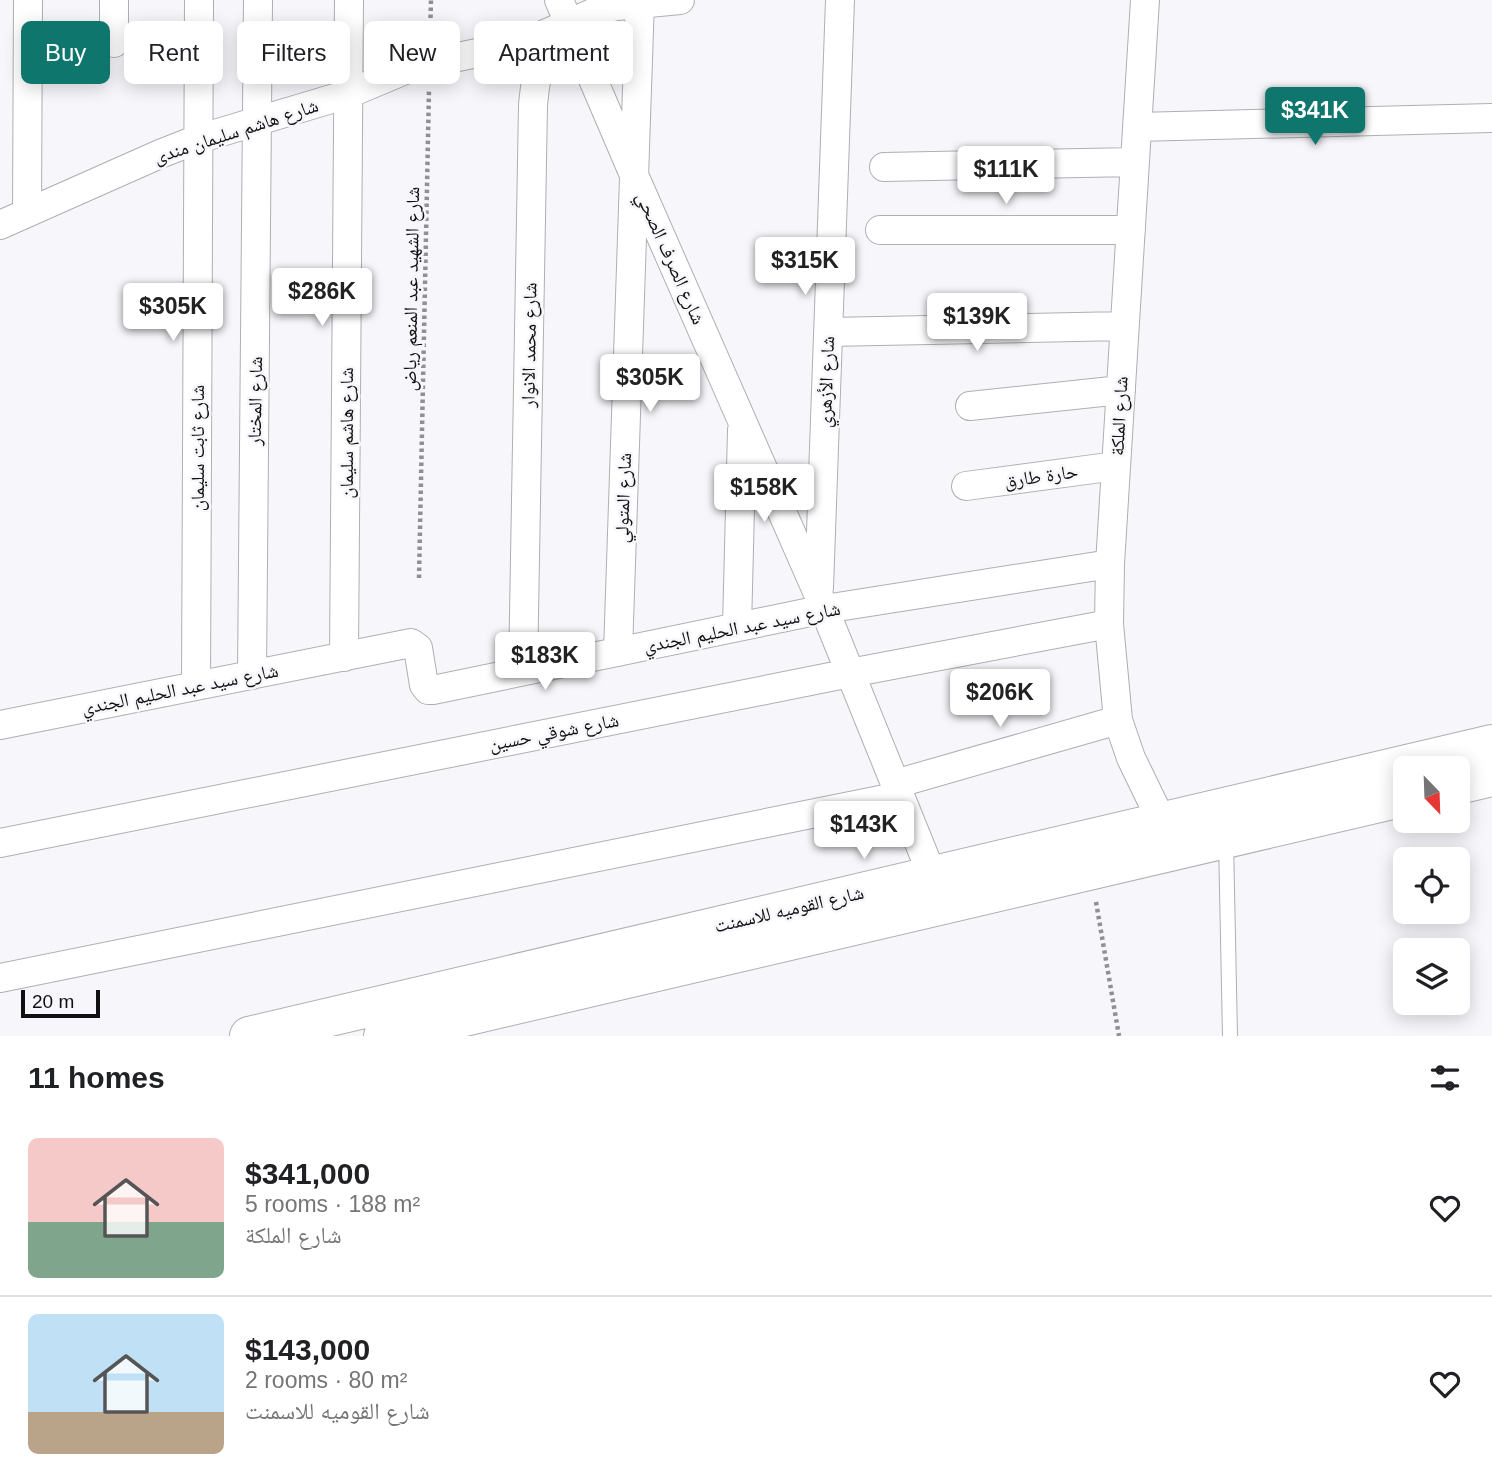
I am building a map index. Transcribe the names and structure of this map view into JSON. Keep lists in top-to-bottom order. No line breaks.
{"streets":{"main road":["شارع القوميه للاسمنت"],"street":["شارع هاشم سليمان مندى","شارع الصرف الصحي","شارع محمد الانوار","شارع الأزهري","شارع المختار","شارع الملكة","شارع هاشم سليمان","شارع ثابت سليمان","حارة طارق","شارع المتولي","شارع سيد عبد الحليم الجندي","شارع شوقي حسين"],"path":["شارع الشهيد عبد المنعم رياض"]},"crossings":[["شارع هاشم سليمان مندى","شارع الصرف الصحي"],["شارع هاشم سليمان مندى","شارع محمد الانوار"],["شارع هاشم سليمان مندى","شارع المختار"],["شارع هاشم سليمان مندى","شارع هاشم سليمان"],["شارع هاشم سليمان مندى","شارع ثابت سليمان"],["شارع هاشم سليمان مندى","شارع المتولي"],["شارع الصرف الصحي","شارع محمد الانوار"],["شارع الصرف الصحي","شارع الأزهري"],["شارع الصرف الصحي","شارع المتولي"],["شارع الصرف الصحي","شارع سيد عبد الحليم الجندي"],["شارع الصرف الصحي","شارع شوقي حسين"],["شارع الصرف الصحي","شارع القوميه للاسمنت"],["شارع محمد الانوار","شارع سيد عبد الحليم الجندي"],["شارع الأزهري","شارع سيد عبد الحليم الجندي"],["شارع المختار","شارع سيد عبد الحليم الجندي"],["شارع الملكة","حارة طارق"],["شارع الملكة","شارع سيد عبد الحليم الجندي"],["شارع الملكة","شارع شوقي حسين"],["شارع الملكة","شارع القوميه للاسمنت"],["شارع هاشم سليمان","شارع سيد عبد الحليم الجندي"],["شارع ثابت سليمان","شارع سيد عبد الحليم الجندي"],["شارع المتولي","شارع سيد عبد الحليم الجندي"]],"scale_bar":"20 m","north":"bottom right","page":{"chip":["Buy","Rent","Filters","New","Apartment"],"price":["$341K","$111K","$315K","$286K","$305K","$139K","$305K","$158K","$183K","$206K","$143K"],"scale":"20 m","heading":"11 homes","list":[{"name":"$341,000","note":"5 rooms · 188 m² · شارع الملكة"},{"name":"$143,000","note":"2 rooms · 80 m² · شارع القوميه للاسمنت"}]}}
